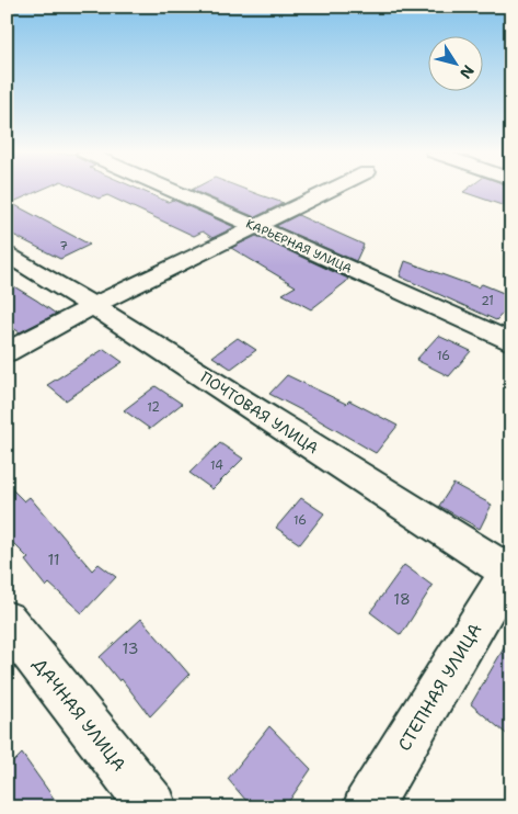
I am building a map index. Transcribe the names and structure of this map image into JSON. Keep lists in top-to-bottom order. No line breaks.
{"streets":{"street":["КАРЬЕРНАЯ УЛИЦА","ПОЧТОВАЯ УЛИЦА","СТЕПНАЯ УЛИЦА","ДАЧНАЯ УЛИЦА"]},"crossings":[["ПОЧТОВАЯ УЛИЦА","СТЕПНАЯ УЛИЦА"]],"house_numbers":["7","21","16","12","14","16","11","18","13"],"north":"bottom right"}
